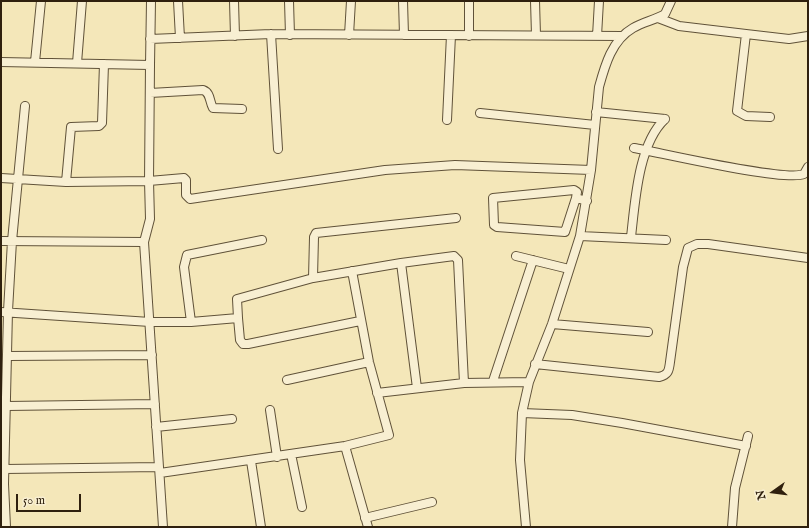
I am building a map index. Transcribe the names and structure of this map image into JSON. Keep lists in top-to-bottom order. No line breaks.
{"scale_bar":"50 m","north":"left"}
